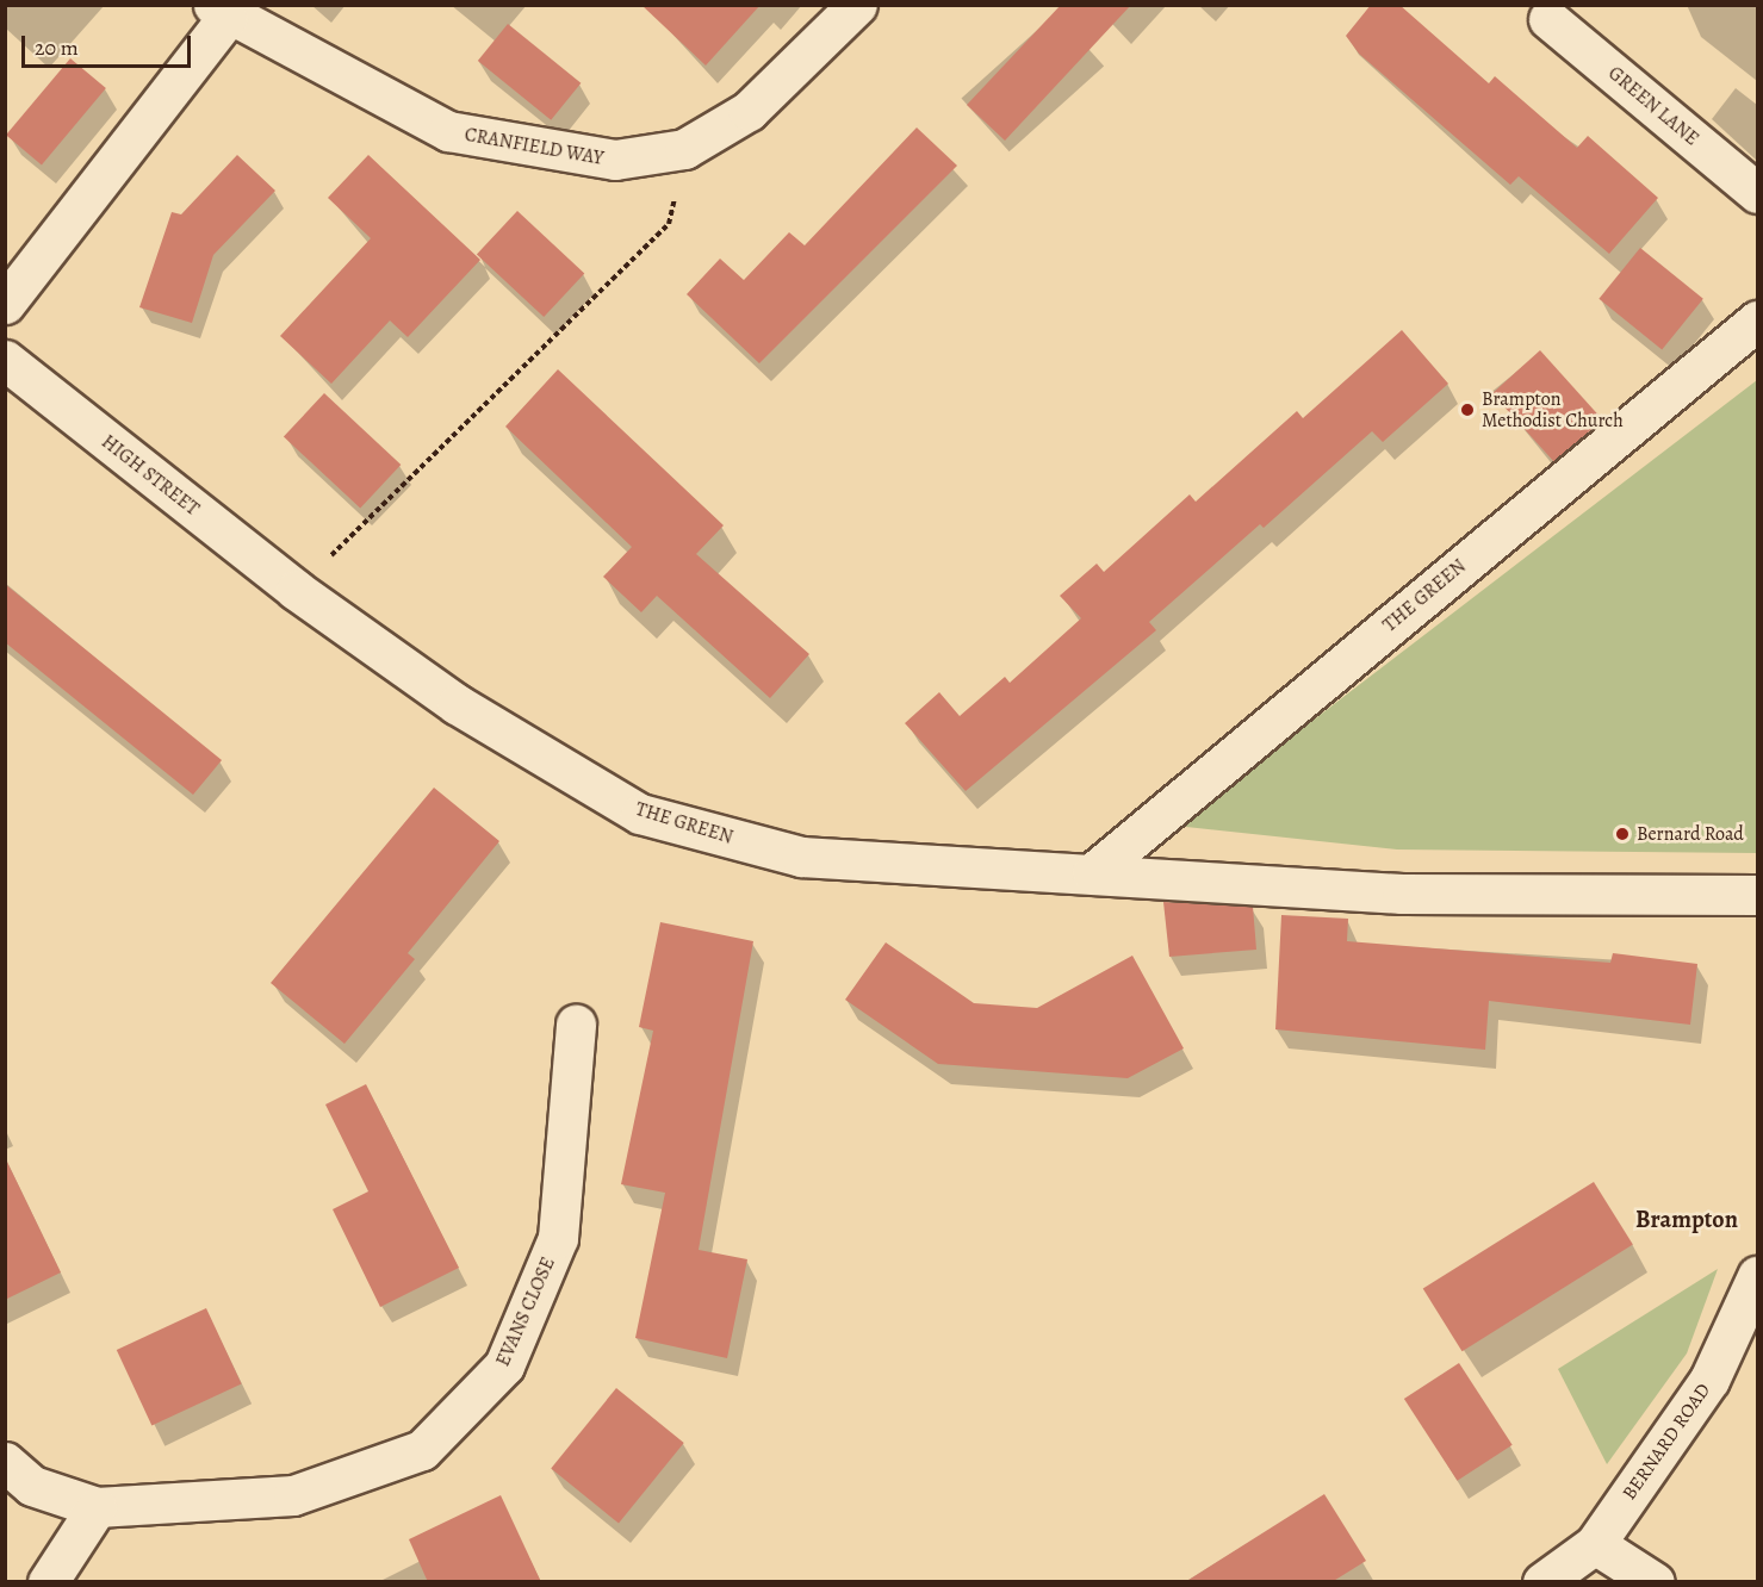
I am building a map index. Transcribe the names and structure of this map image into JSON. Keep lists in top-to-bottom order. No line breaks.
{"streets":{"street":["GREEN LANE","CRANFIELD WAY","HIGH STREET","THE GREEN","EVANS CLOSE","BERNARD ROAD"]},"crossings":[["HIGH STREET","THE GREEN"]],"districts":["Brampton"],"places":["Brampton Methodist Church","Bernard Road"],"scale_bar":"20 m"}
